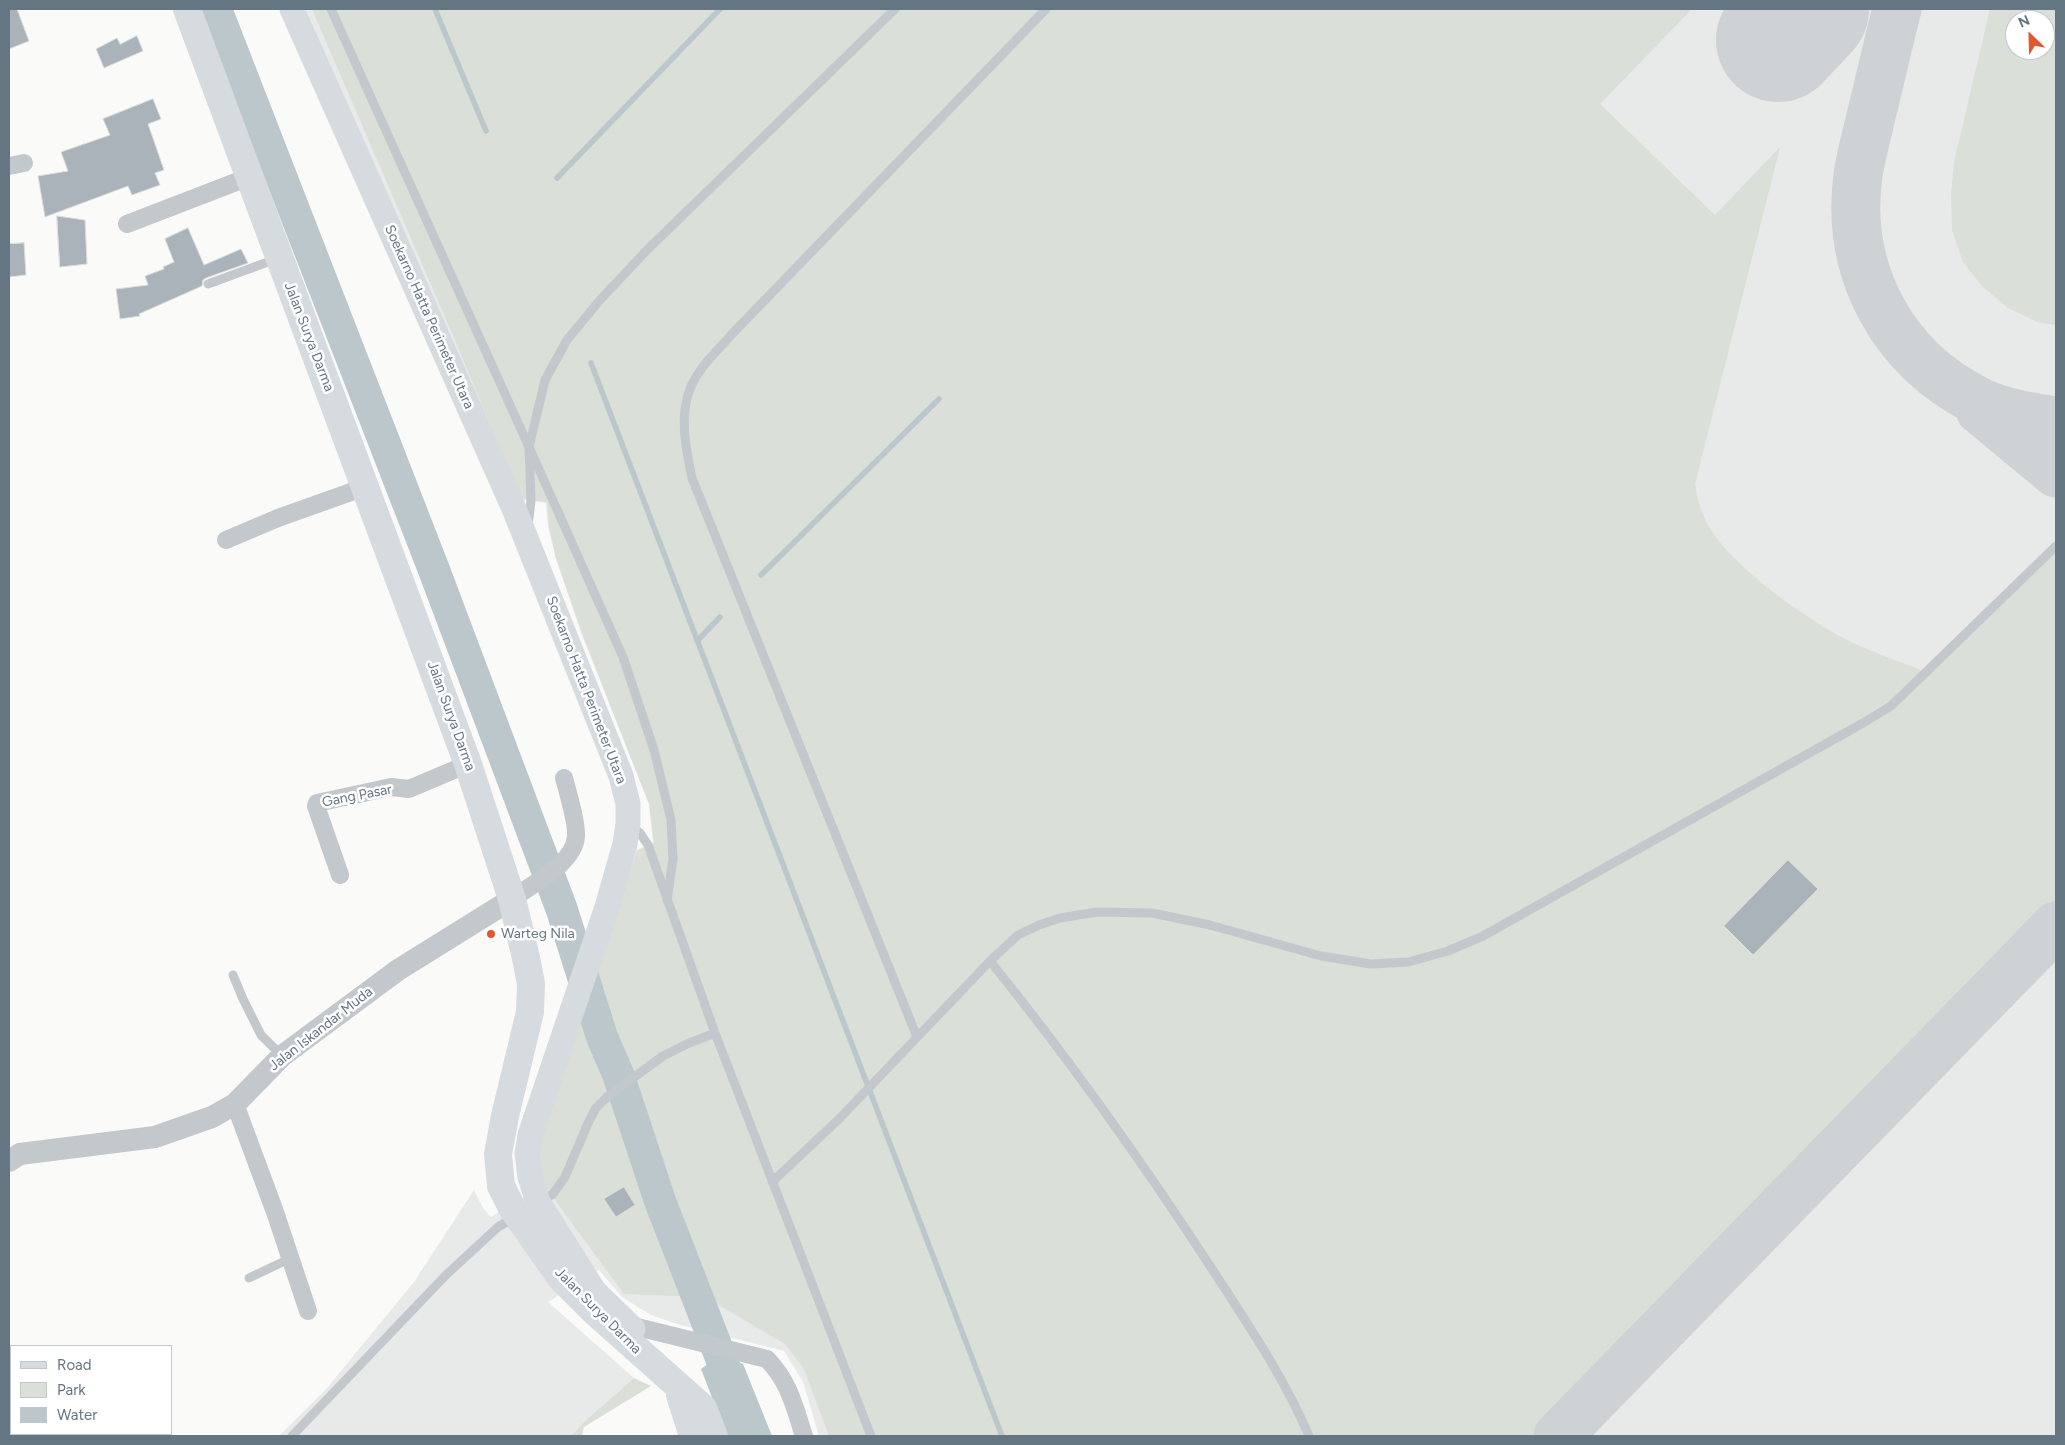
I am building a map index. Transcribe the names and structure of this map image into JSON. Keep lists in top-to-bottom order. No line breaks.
{"streets":{"main road":["Soekarno Hatta Perimeter Utara","Jalan Surya Darma"],"street":["Gang Pasar","Jalan Iskandar Muda"]},"crossings":[["Soekarno Hatta Perimeter Utara","Jalan Surya Darma"],["Jalan Surya Darma","Gang Pasar"],["Jalan Surya Darma","Jalan Iskandar Muda"]],"places":["Warteg Nila"],"legend":["Road","Park","Water"],"north":"top left"}
